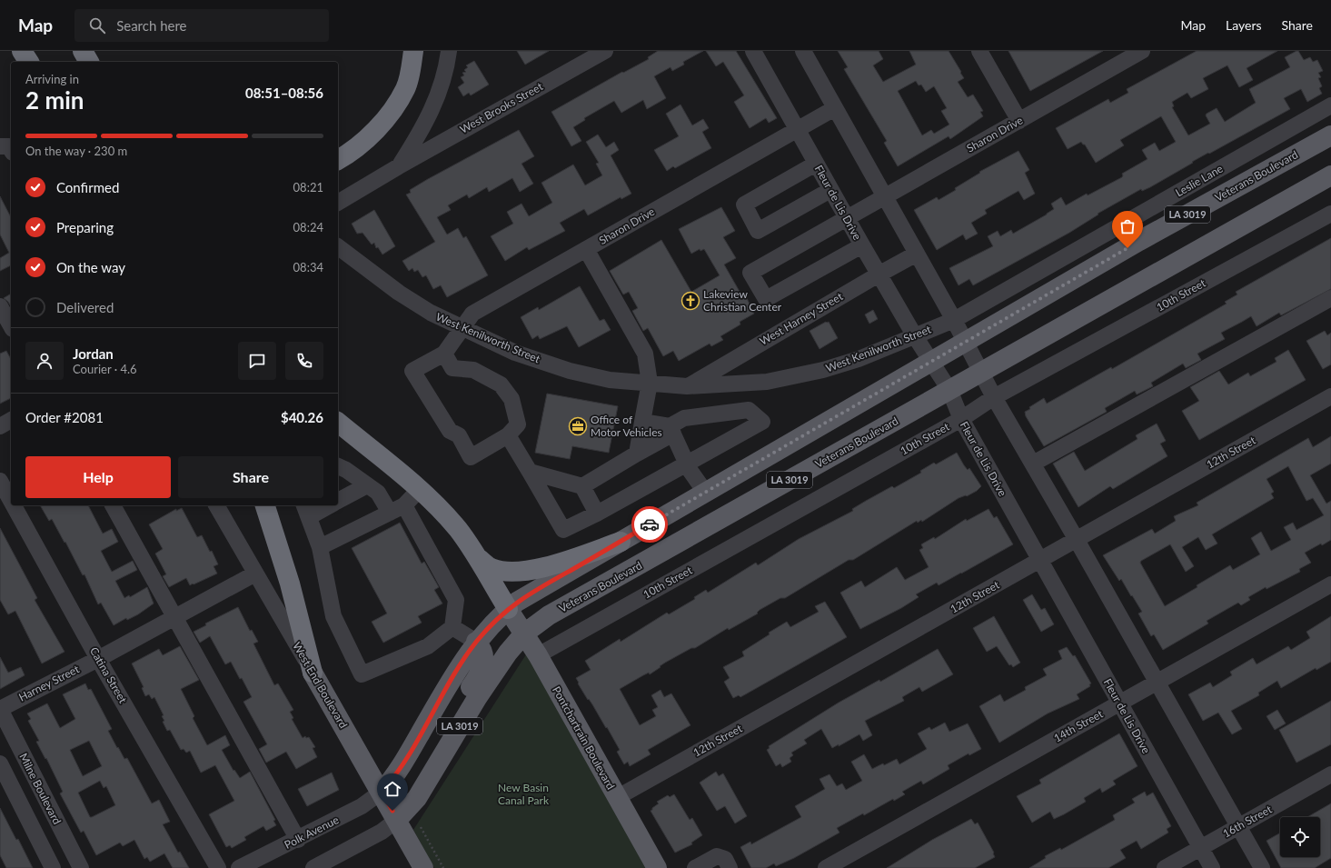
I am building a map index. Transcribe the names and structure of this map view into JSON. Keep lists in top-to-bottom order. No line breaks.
{"streets":{"main road":["Veterans Boulevard","LA 3019","West End Boulevard","Pontchartrain Boulevard"],"street":["West Brooks Street","Sharon Drive","Leslie Lane","Fleur de Lis Drive","10th Street","West Harney Street","West Kenilworth Street","12th Street","Catina Street","Harney Street","14th Street","Milne Boulevard","16th Street","Polk Avenue"]},"crossings":[["Sharon Drive","Fleur de Lis Drive"],["Sharon Drive","West Kenilworth Street"],["Veterans Boulevard","Fleur de Lis Drive"],["Veterans Boulevard","West End Boulevard"],["Veterans Boulevard","Pontchartrain Boulevard"],["Veterans Boulevard","Polk Avenue"],["Leslie Lane","West Kenilworth Street"],["Fleur de Lis Drive","10th Street"],["Fleur de Lis Drive","West Harney Street"],["Fleur de Lis Drive","West Kenilworth Street"],["Fleur de Lis Drive","12th Street"],["Fleur de Lis Drive","14th Street"],["Fleur de Lis Drive","16th Street"],["10th Street","Pontchartrain Boulevard"],["West Harney Street","West Kenilworth Street"],["12th Street","Pontchartrain Boulevard"],["Catina Street","Harney Street"],["Harney Street","West End Boulevard"],["Harney Street","Milne Boulevard"],["West End Boulevard","Polk Avenue"]],"parks":["New Basin Canal Park"],"places":{"church":["Lakeview Christian Center"],"office":["Office of Motor Vehicles"]},"page":{"header":"Map","search":"Search here","nav":["Map","Layers","Share"],"heading":["2 min","Arriving in","08:51–08:56"],"panel":["Jordan","Courier · 4.6","Order #2081","$40.26"],"bar":"On the way · 230 m","list":[["Confirmed","08:21"],["Preparing","08:24"],["On the way","08:34"],"Delivered"],"buttons":["Help","Share"]}}
